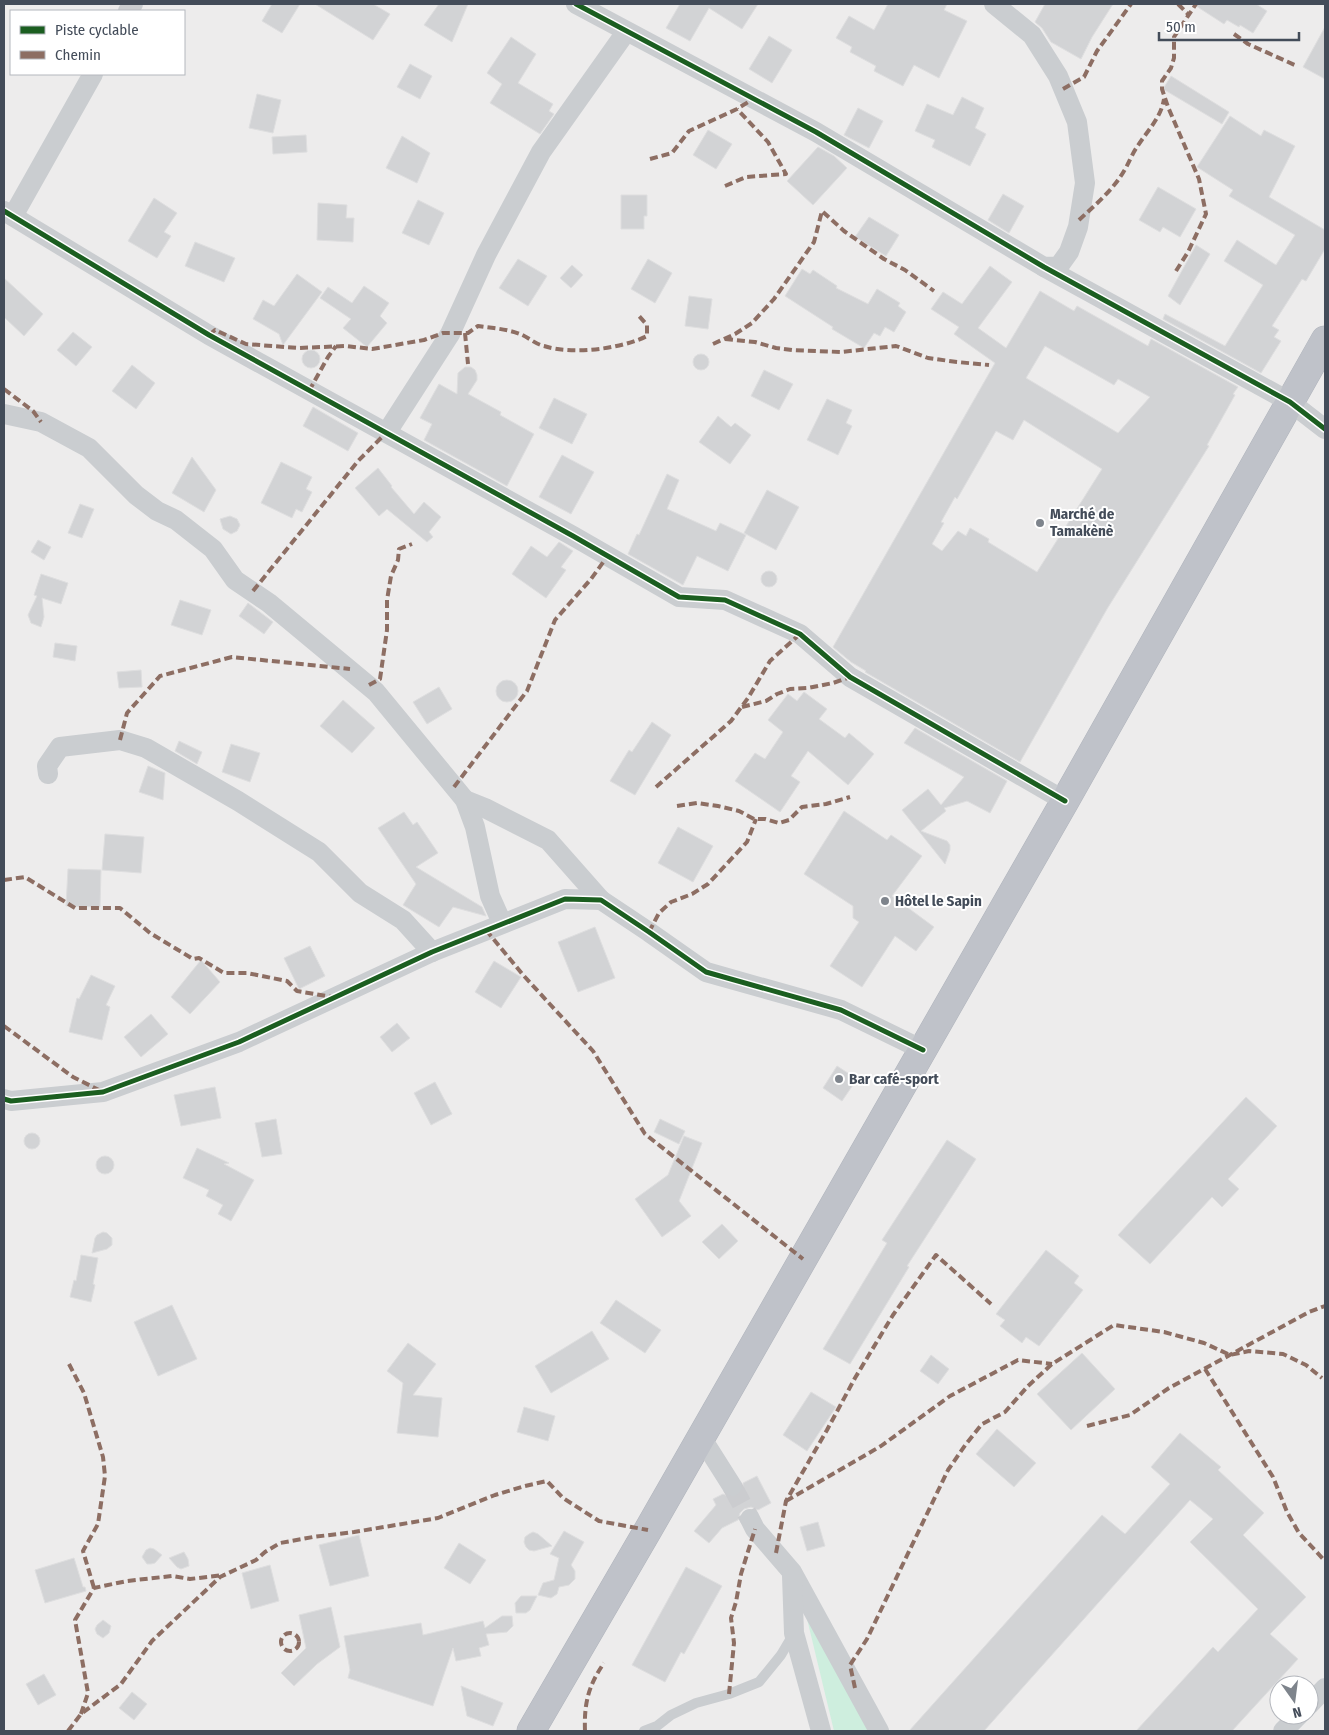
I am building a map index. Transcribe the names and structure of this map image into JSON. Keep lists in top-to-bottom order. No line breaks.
{"places":["Marché de Tamakènè","Hôtel le Sapin","Bar café-sport"],"legend":["Piste cyclable","Chemin"],"scale_bar":"50 m","north":"bottom"}
